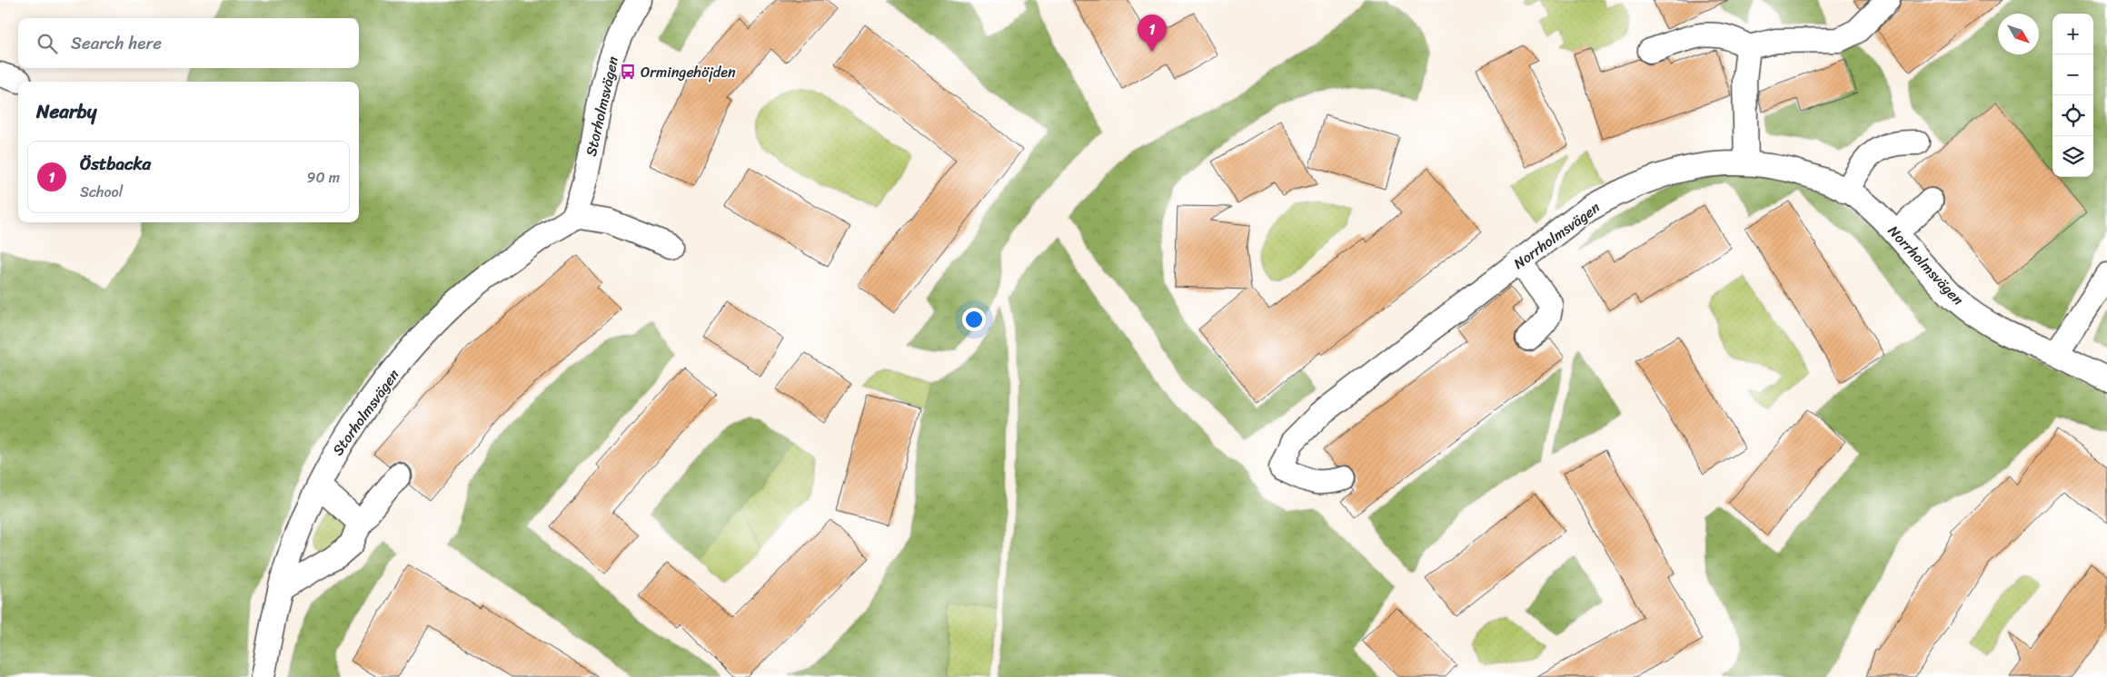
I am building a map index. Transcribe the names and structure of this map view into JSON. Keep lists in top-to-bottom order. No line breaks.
{"streets":{"street":["Storholmsvägen","Norrholmsvägen"]},"places":{"bus stop":["Ormingehöjden"]},"north":"bottom right","page":{"map_buttons":["+","−"],"pins":"1","search":"Search here","heading":"Nearby","list":[{"mark":"1","name":"Östbacka","note":"School","value":"90 m"}]}}
